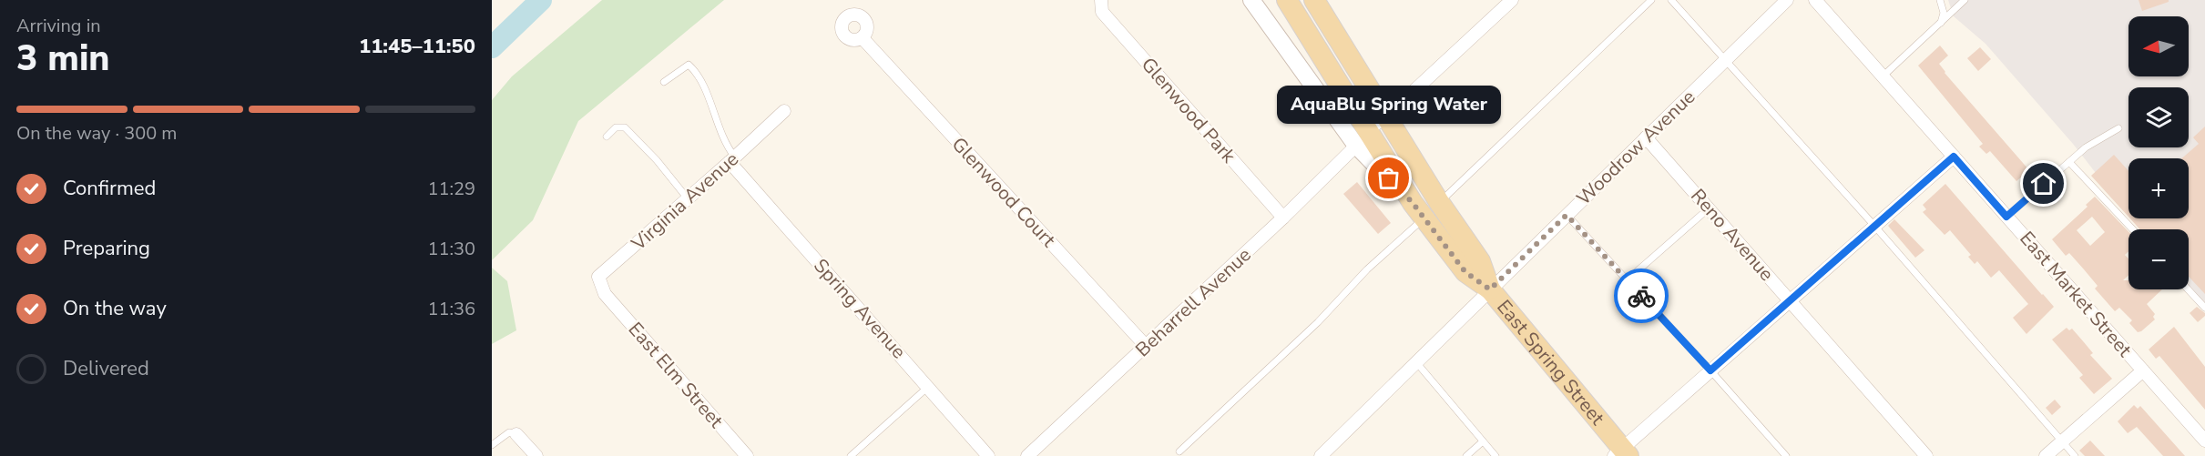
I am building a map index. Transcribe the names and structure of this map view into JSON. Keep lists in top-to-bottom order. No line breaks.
{"streets":{"main road":["East Spring Street"],"street":["Glenwood Park","Woodrow Avenue","Glenwood Court","Virginia Avenue","Reno Avenue","East Market Street","Beharrell Avenue","Spring Avenue","East Elm Street"]},"crossings":[["Glenwood Park","Beharrell Avenue"],["Woodrow Avenue","Reno Avenue"],["Woodrow Avenue","East Spring Street"],["Glenwood Court","Beharrell Avenue"],["Virginia Avenue","Spring Avenue"],["Virginia Avenue","East Elm Street"],["Beharrell Avenue","East Spring Street"]],"places":["AquaBlu Spring Water"],"north":"left","page":{"heading":["3 min","Arriving in","11:45–11:50"],"map_buttons":["+","−"],"bubble":"AquaBlu Spring Water","bar":"On the way · 300 m","list":[["Confirmed","11:29"],["Preparing","11:30"],["On the way","11:36"],"Delivered"]}}
